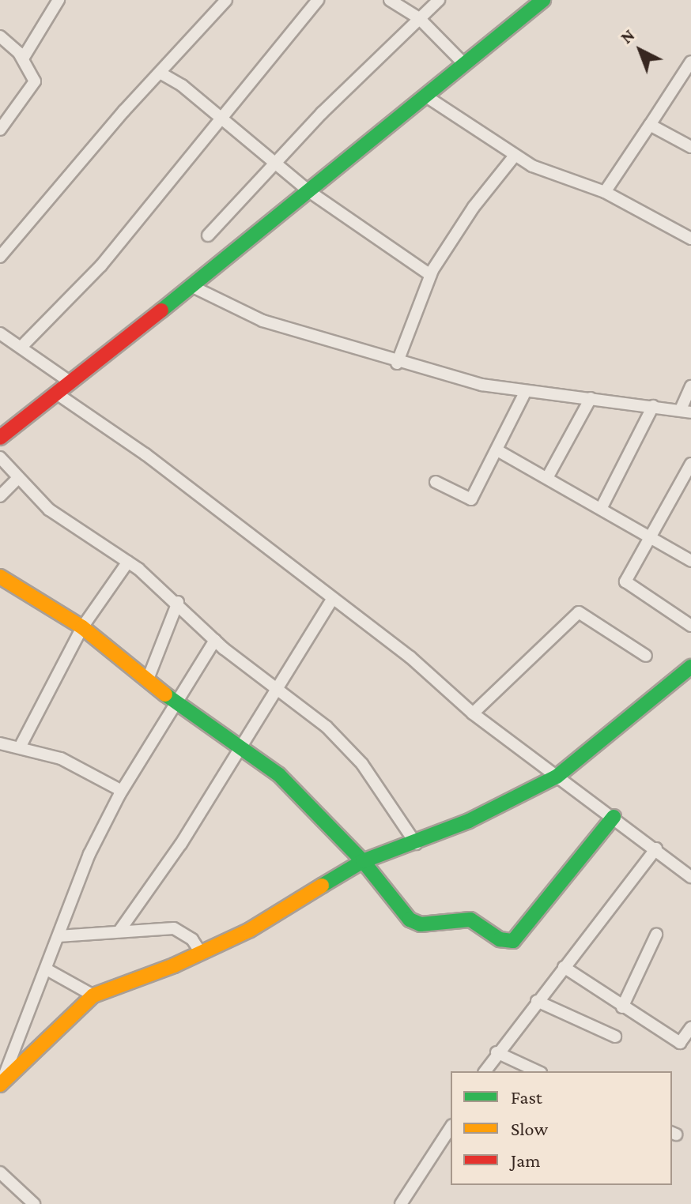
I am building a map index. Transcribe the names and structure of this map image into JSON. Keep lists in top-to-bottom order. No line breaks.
{"legend":["Fast","Slow","Jam"],"north":"top left"}
